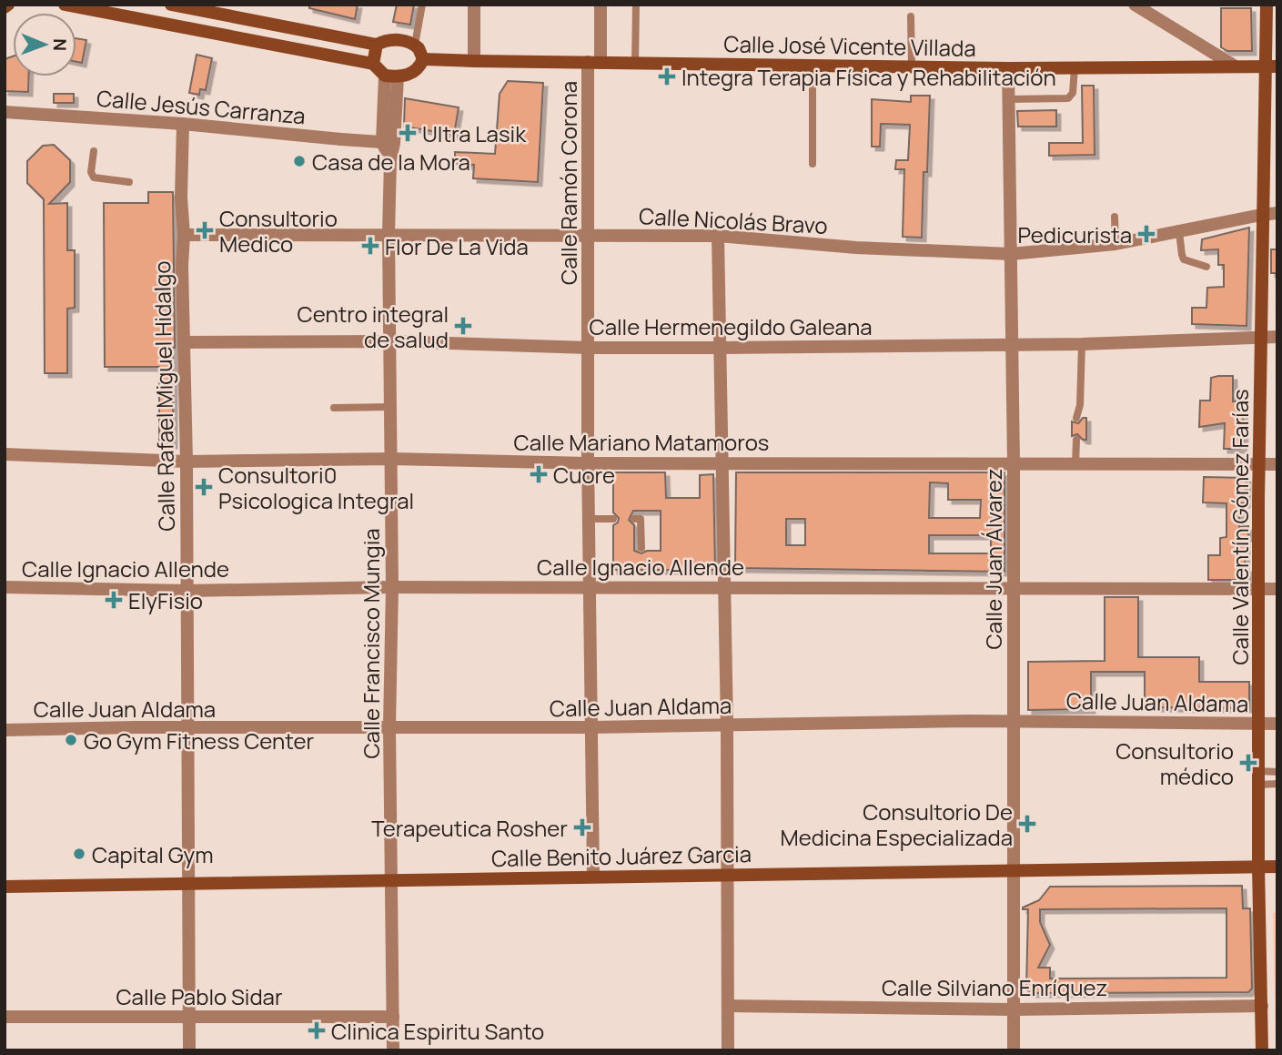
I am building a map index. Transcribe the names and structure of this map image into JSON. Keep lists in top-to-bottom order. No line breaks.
{"streets":{"main road":["Calle José Vicente Villada","Calle Valentín Gómez Farías","Calle Benito Juárez Garcia"],"street":["Calle Jesús Carranza","Calle Ramón Corona","Calle Nicolás Bravo","Calle Hermenegildo Galeana","Calle Rafael Miguel Hidalgo","Calle Mariano Matamoros","Calle Juan Álvarez","Calle Ignacio Allende","Calle Francisco Mungia","Calle Juan Aldama","Calle Silviano Enríquez","Calle Pablo Sidar"]},"crossings":[["Calle José Vicente Villada","Calle Ramón Corona"],["Calle José Vicente Villada","Calle Valentín Gómez Farías"],["Calle José Vicente Villada","Calle Juan Álvarez"],["Calle José Vicente Villada","Calle Francisco Mungia"],["Calle Jesús Carranza","Calle Rafael Miguel Hidalgo"],["Calle Jesús Carranza","Calle Francisco Mungia"],["Calle Ramón Corona","Calle Nicolás Bravo"],["Calle Ramón Corona","Calle Hermenegildo Galeana"],["Calle Ramón Corona","Calle Mariano Matamoros"],["Calle Ramón Corona","Calle Ignacio Allende"],["Calle Ramón Corona","Calle Juan Aldama"],["Calle Ramón Corona","Calle Benito Juárez Garcia"],["Calle Nicolás Bravo","Calle Rafael Miguel Hidalgo"],["Calle Nicolás Bravo","Calle Valentín Gómez Farías"],["Calle Nicolás Bravo","Calle Juan Álvarez"],["Calle Nicolás Bravo","Calle Francisco Mungia"],["Calle Hermenegildo Galeana","Calle Rafael Miguel Hidalgo"],["Calle Hermenegildo Galeana","Calle Valentín Gómez Farías"],["Calle Hermenegildo Galeana","Calle Juan Álvarez"],["Calle Hermenegildo Galeana","Calle Francisco Mungia"],["Calle Rafael Miguel Hidalgo","Calle Mariano Matamoros"],["Calle Rafael Miguel Hidalgo","Calle Ignacio Allende"],["Calle Rafael Miguel Hidalgo","Calle Juan Aldama"],["Calle Rafael Miguel Hidalgo","Calle Benito Juárez Garcia"],["Calle Rafael Miguel Hidalgo","Calle Pablo Sidar"],["Calle Mariano Matamoros","Calle Valentín Gómez Farías"],["Calle Mariano Matamoros","Calle Juan Álvarez"],["Calle Mariano Matamoros","Calle Francisco Mungia"],["Calle Valentín Gómez Farías","Calle Ignacio Allende"],["Calle Valentín Gómez Farías","Calle Juan Aldama"],["Calle Valentín Gómez Farías","Calle Benito Juárez Garcia"],["Calle Valentín Gómez Farías","Calle Silviano Enríquez"],["Calle Juan Álvarez","Calle Ignacio Allende"],["Calle Juan Álvarez","Calle Juan Aldama"],["Calle Juan Álvarez","Calle Benito Juárez Garcia"],["Calle Juan Álvarez","Calle Silviano Enríquez"],["Calle Ignacio Allende","Calle Francisco Mungia"],["Calle Francisco Mungia","Calle Juan Aldama"],["Calle Francisco Mungia","Calle Benito Juárez Garcia"],["Calle Francisco Mungia","Calle Pablo Sidar"]],"places":{"health":["Integra Terapia Física y Rehabilitación","Ultra Lasik","Consultorio Medico","Pedicurista","Flor De La Vida","Centro integral de salud","Cuore","Consultori0 Psicologica Integral","ElyFisio","Consultorio médico","Consultorio De Medicina Especializada","Terapeutica Rosher","Clinica Espiritu Santo"],"other":["Casa de la Mora","Go Gym Fitness Center","Capital Gym"]},"north":"right"}
